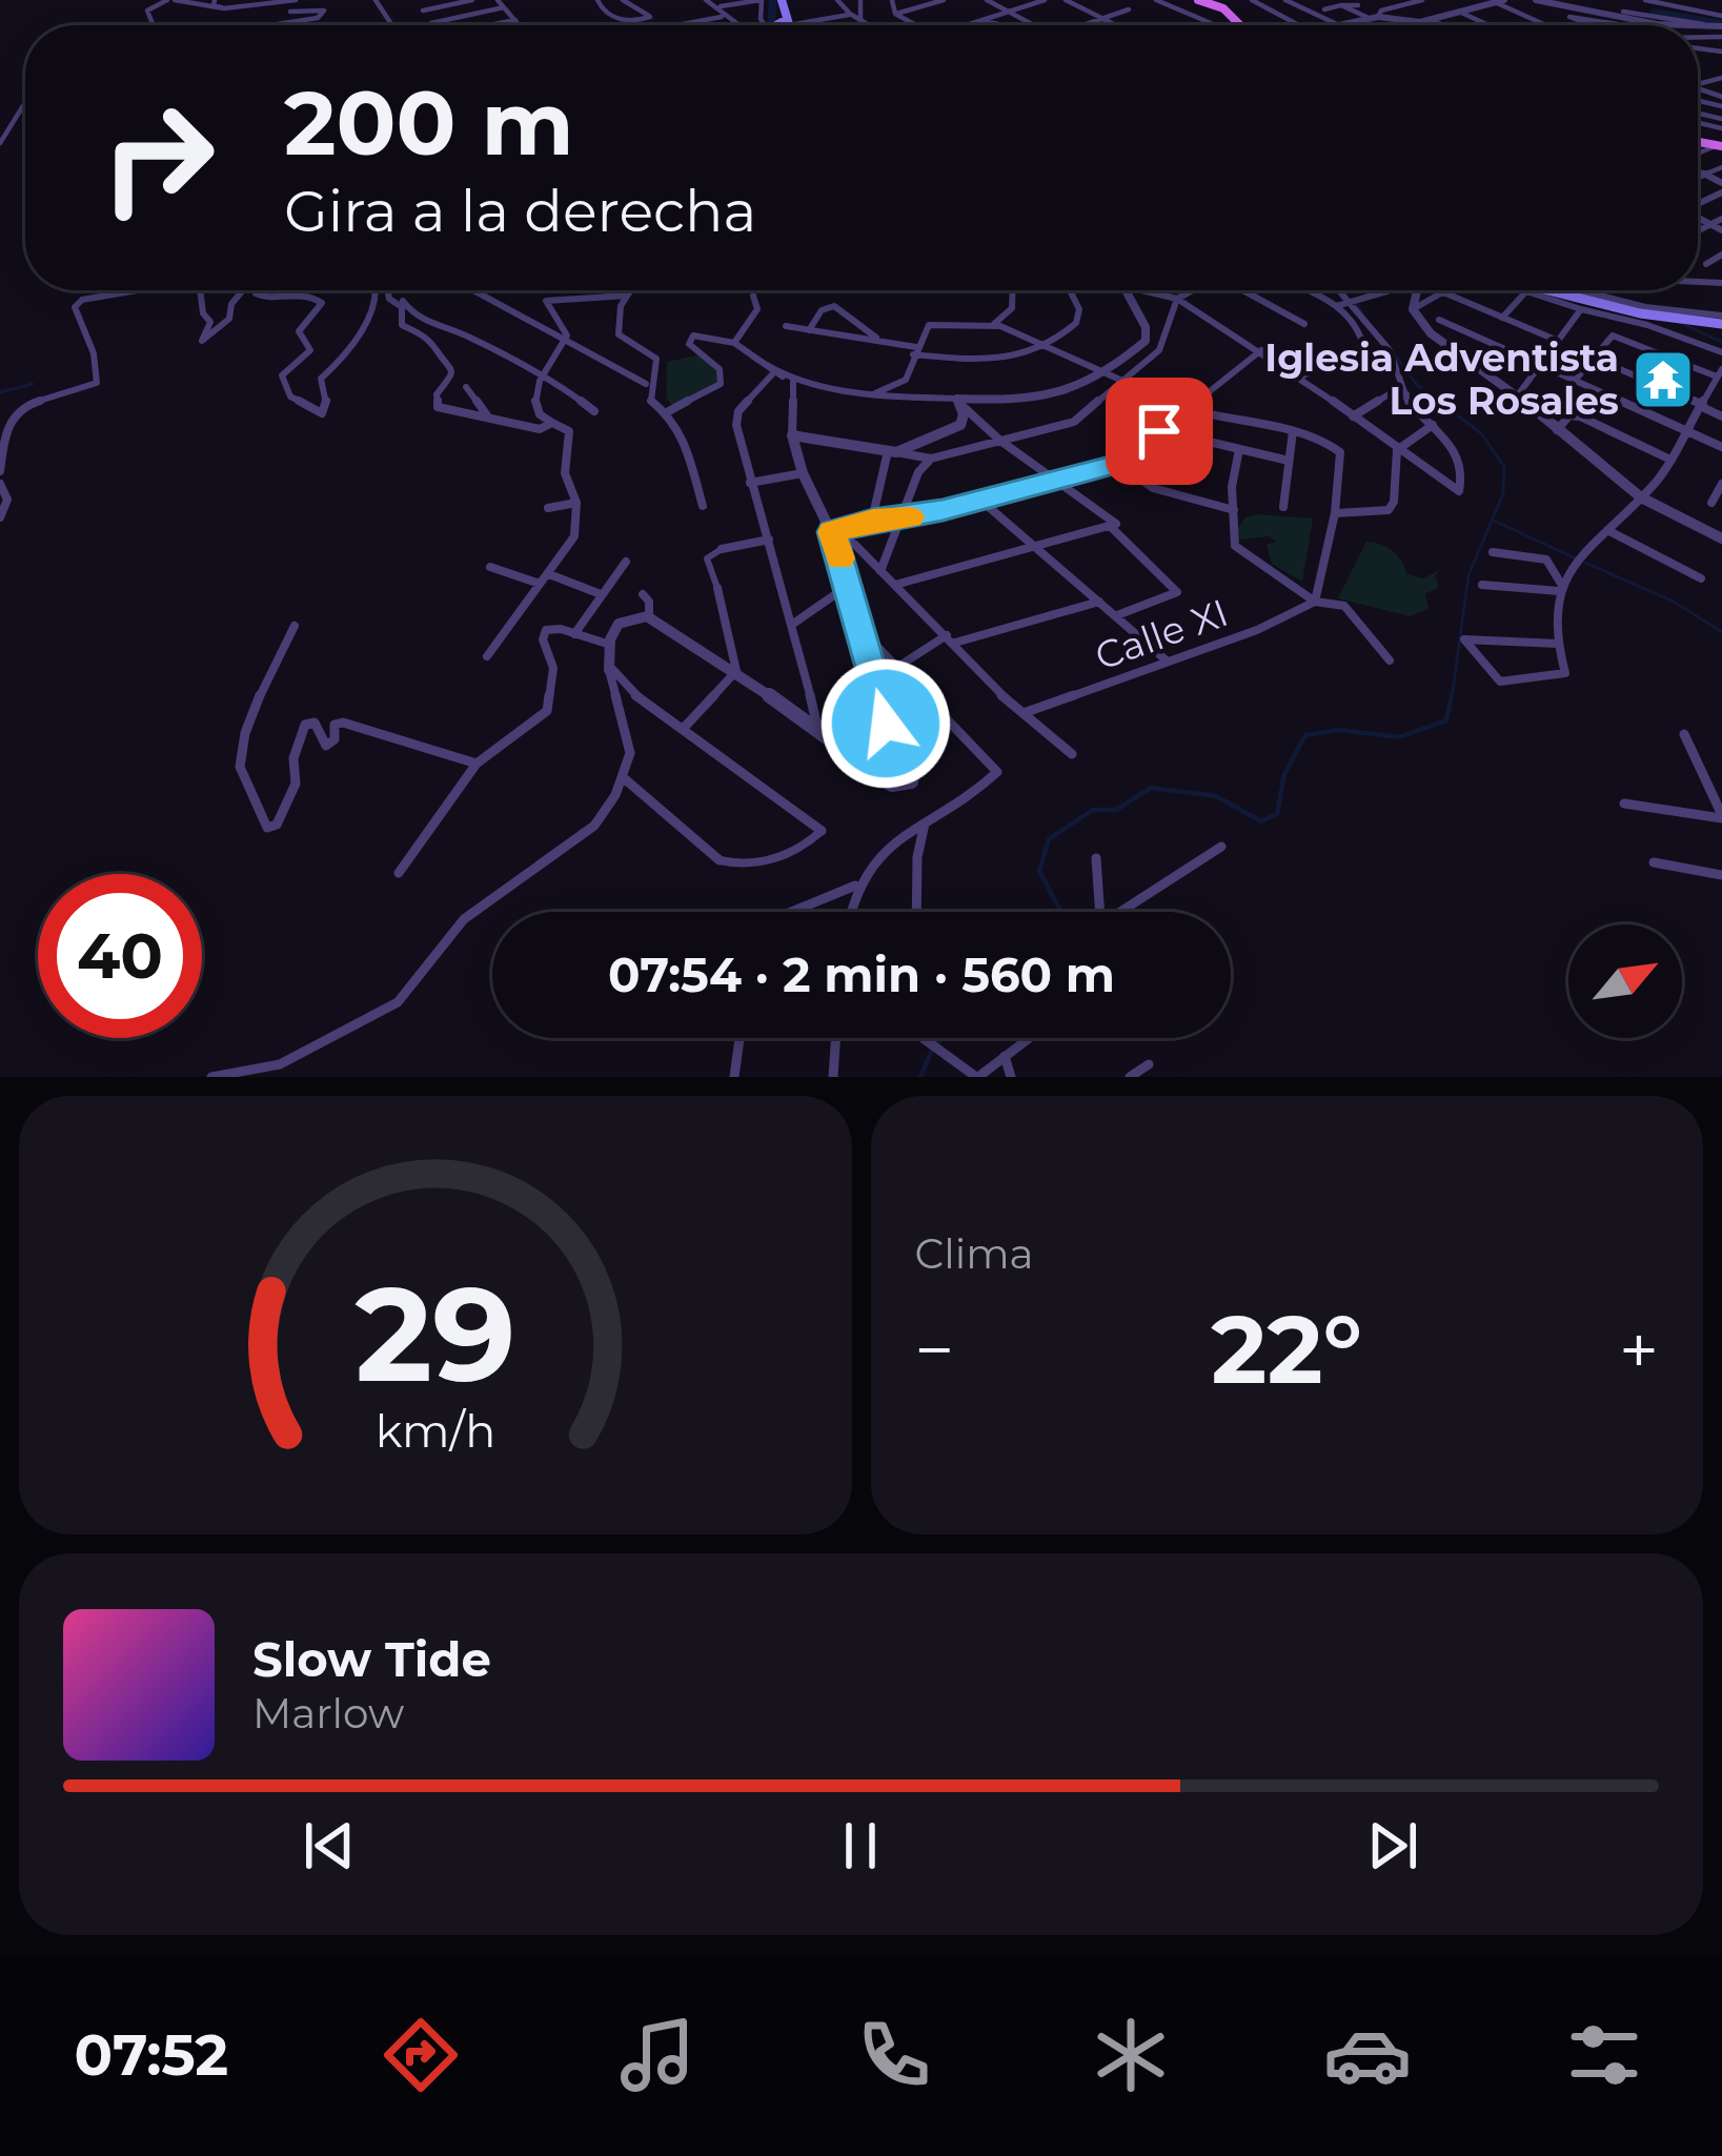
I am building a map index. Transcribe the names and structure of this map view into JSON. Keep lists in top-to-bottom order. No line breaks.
{"streets":{"street":["Calle XI"]},"places":{"temple":["Iglesia Adventista Los Rosales"]},"north":"top right","page":{"turn":["200 m","Gira a la derecha"],"limit":"40","trip":"07:54 · 2 min · 560 m","tile":"Clima","heat":["−","22°","+"],"song":["Slow Tide","Marlow"],"tabs":"07:52","gauge":["29","km/h"]}}
